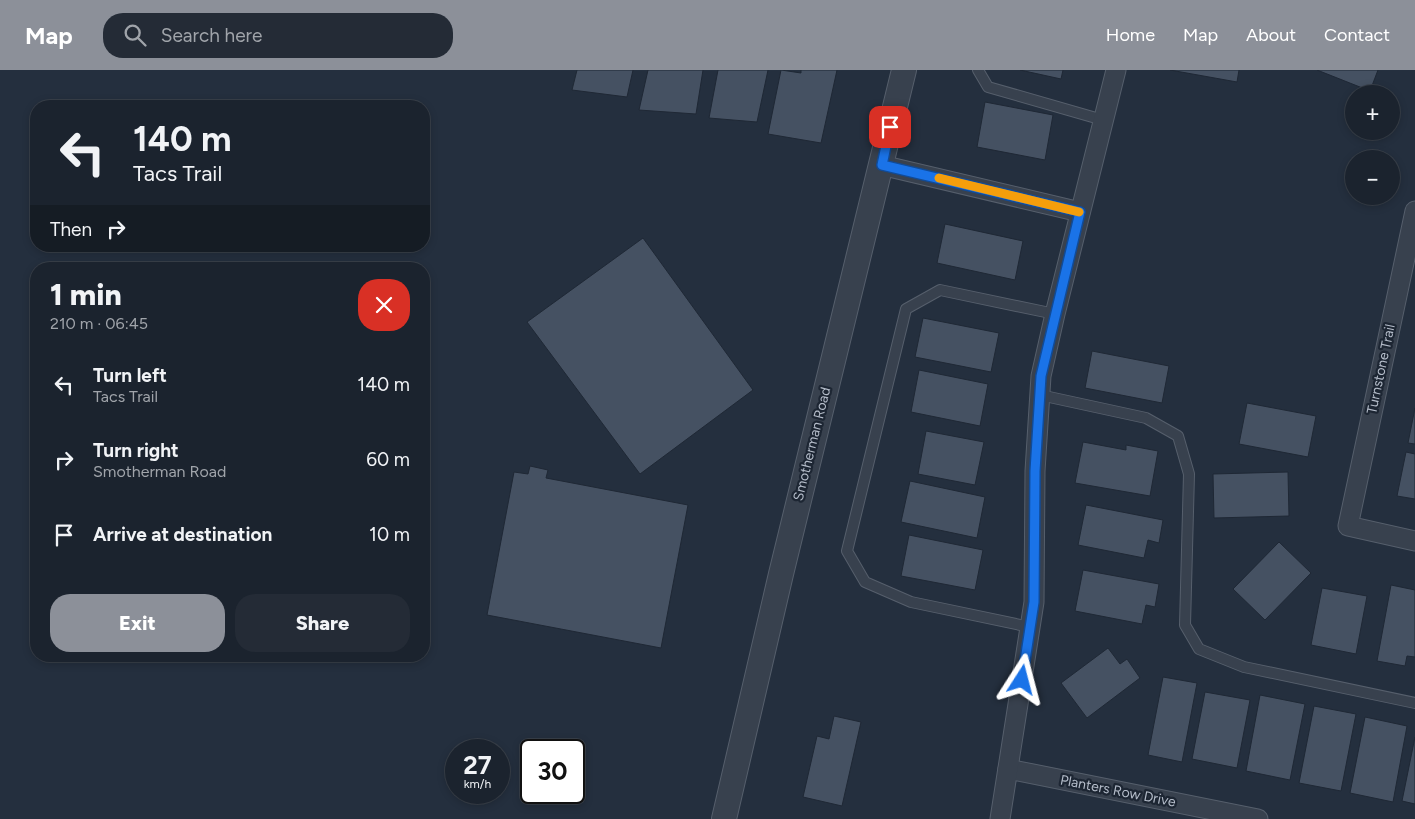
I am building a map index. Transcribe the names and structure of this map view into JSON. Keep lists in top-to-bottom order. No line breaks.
{"streets":{"street":["Turnstone Trail","Smotherman Road","Planters Row Drive"]},"page":{"header":"Map","search":"Search here","nav":["Home","Map","About","Contact"],"map_buttons":["+","−"],"turn":["140 m","Tacs Trail"],"then":"Then","heading":["1 min","210 m · 06:45"],"list":[{"name":"Turn left","note":"Tacs Trail","value":"140 m"},{"name":"Turn right","note":"Smotherman Road","value":"60 m"},{"name":"Arrive at destination","value":"10 m"}],"buttons":["Exit","Share"],"speed":"27 km/h","limit":"30"}}
